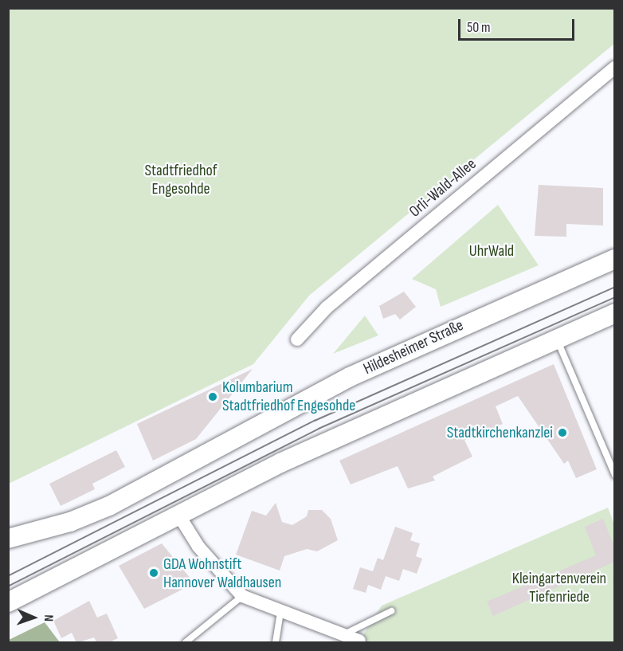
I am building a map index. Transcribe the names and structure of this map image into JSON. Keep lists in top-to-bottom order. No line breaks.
{"streets":{"main road":["Hildesheimer Straße"],"street":["Orli-Wald-Allee"]},"parks":["Stadtfriedhof Engesohde","UhrWald","Kleingartenverein Tiefenriede"],"places":["Kolumbarium Stadtfriedhof Engesohde","Stadtkirchenkanzlei","GDA Wohnstift Hannover Waldhausen"],"scale_bar":"50 m","north":"right"}
